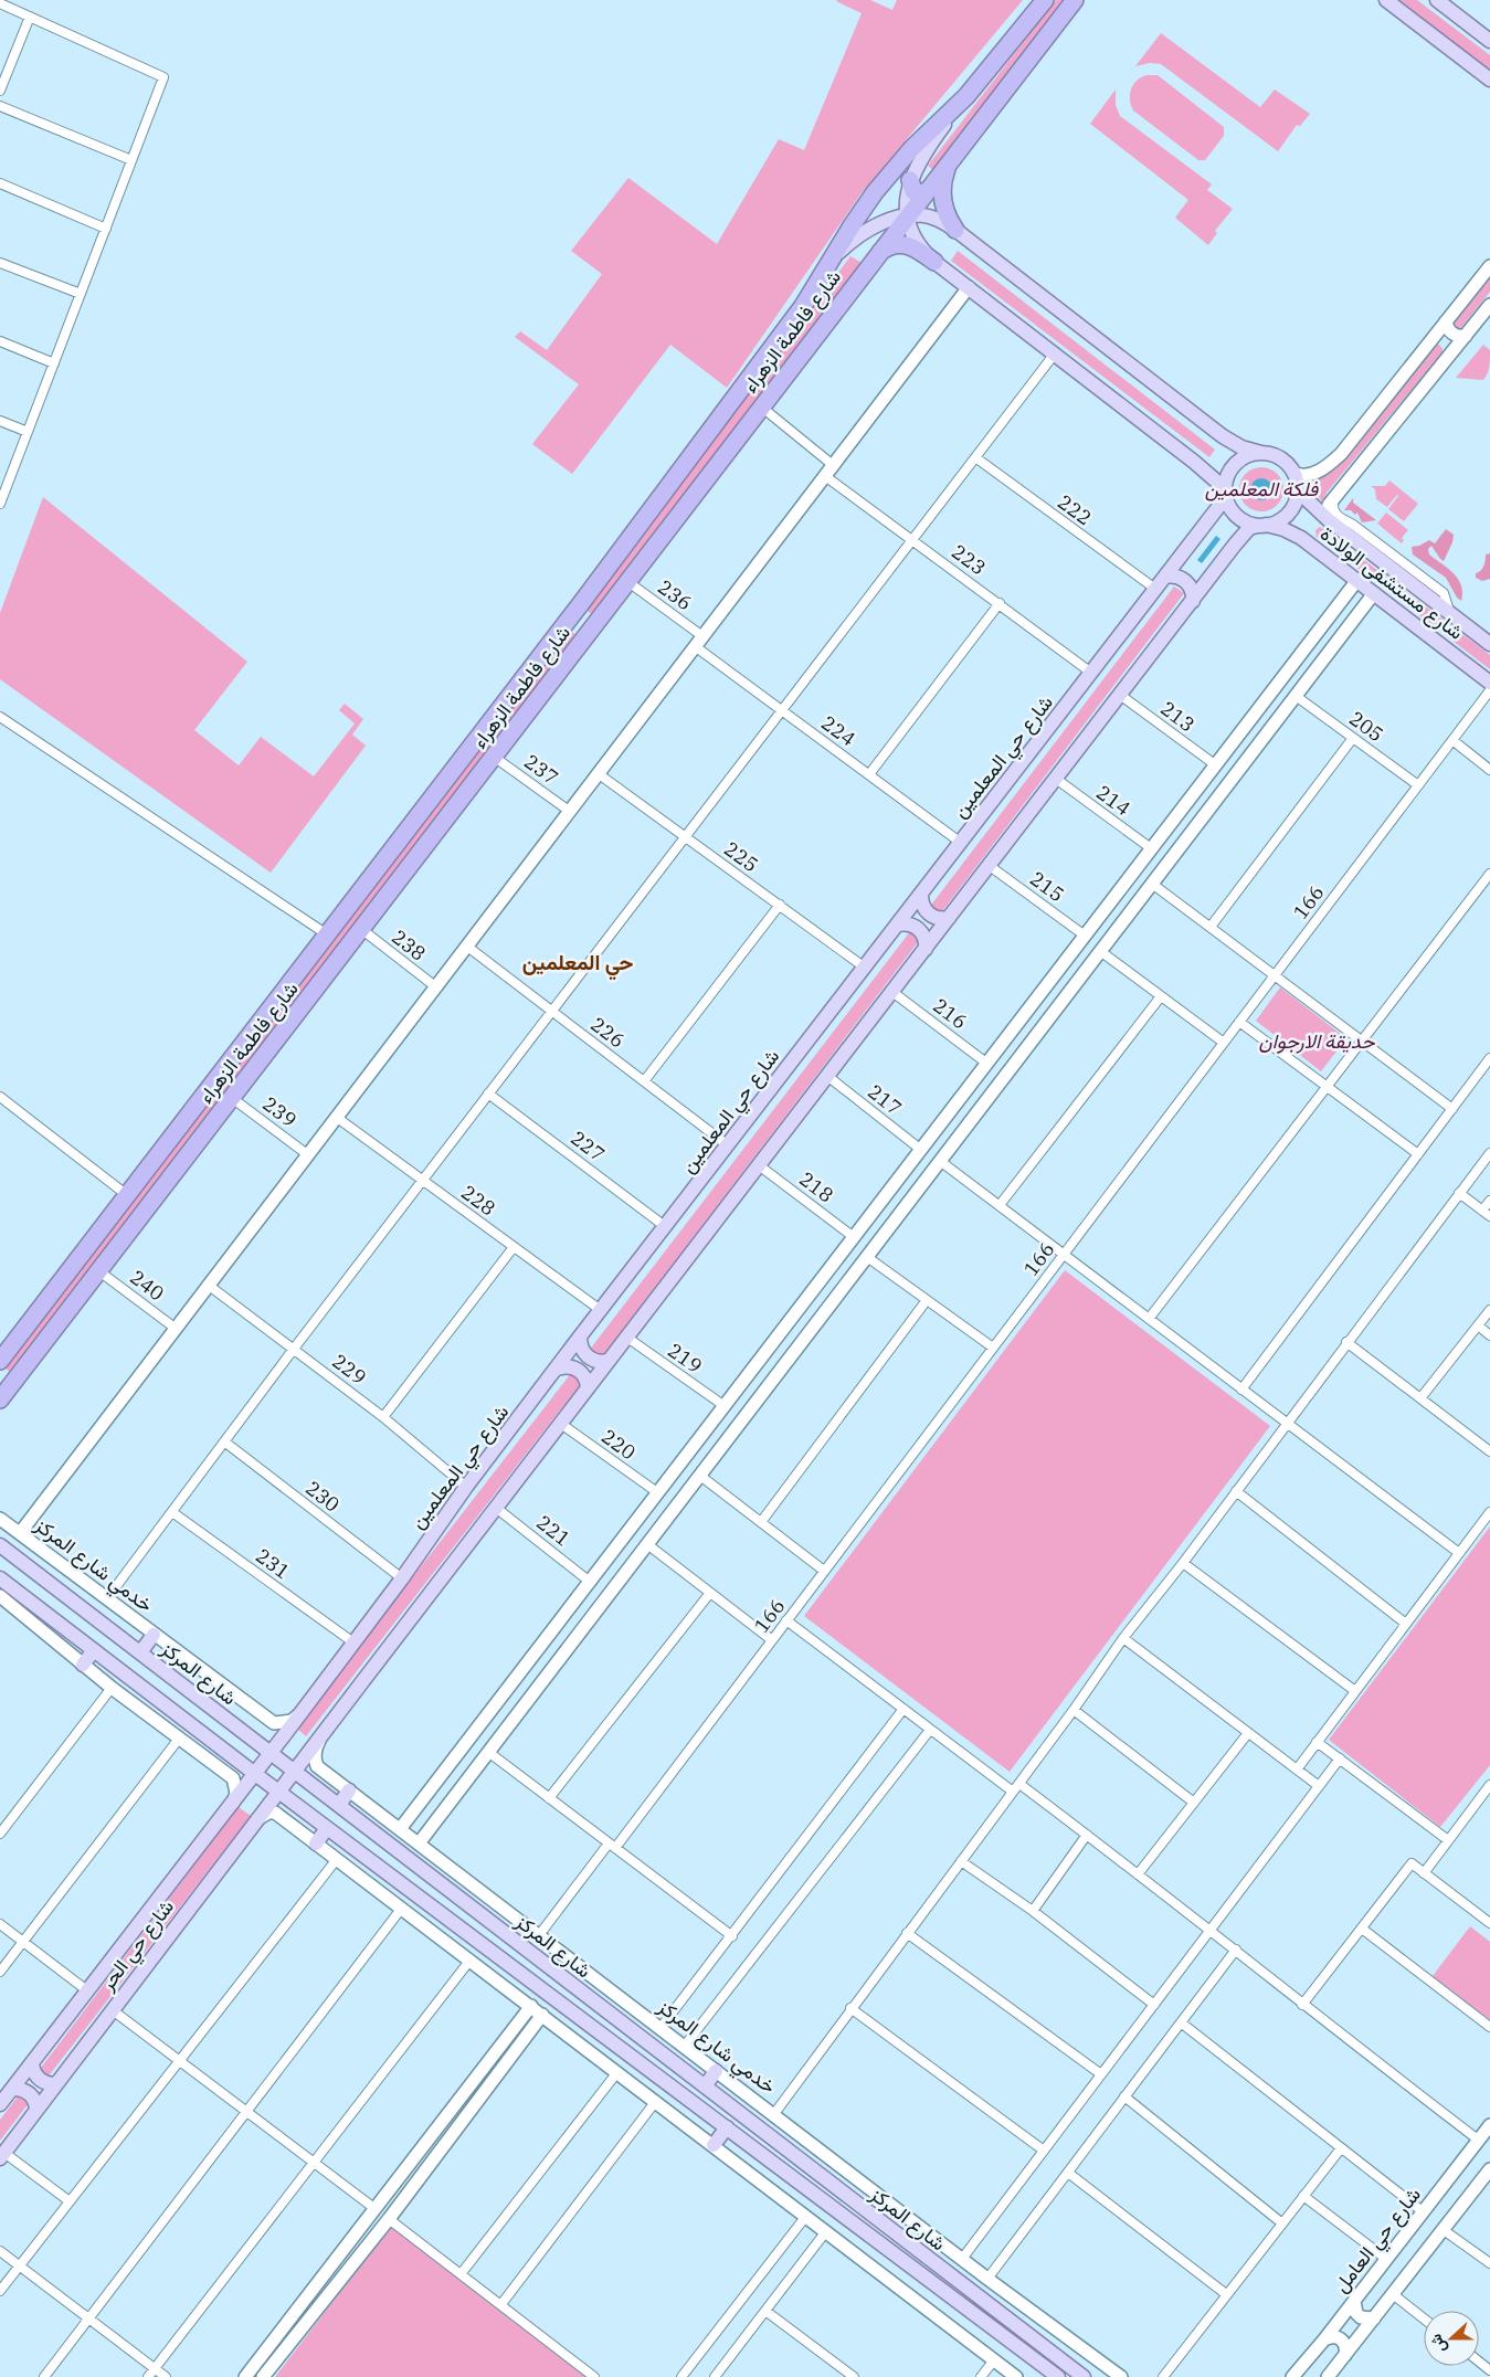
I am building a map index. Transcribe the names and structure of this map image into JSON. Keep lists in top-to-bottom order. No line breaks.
{"streets":{"highway":["شارع فاطمة الزهراء"],"main road":["شارع مستشفى الولادة","شارع حي المعلمين","شارع المركز","شارع حي الحر"],"street":["222","223","236","213","205","224","237","214","225","215","166","238","216","226","217","239","227","218","228","240","219","229","220","230","221","231","خدمي شارع المركز","شارع حي العامل"]},"crossings":[["شارع فاطمة الزهراء","236"],["شارع فاطمة الزهراء","237"],["شارع فاطمة الزهراء","238"],["شارع فاطمة الزهراء","239"],["شارع فاطمة الزهراء","240"],["222","شارع حي المعلمين"],["223","شارع حي المعلمين"],["شارع مستشفى الولادة","شارع حي المعلمين"],["236","224"],["205","166"],["224","شارع حي المعلمين"],["شارع حي المعلمين","225"],["شارع حي المعلمين","226"],["شارع حي المعلمين","227"],["شارع حي المعلمين","228"],["شارع حي المعلمين","229"],["شارع حي المعلمين","230"],["شارع حي المعلمين","231"],["شارع حي المعلمين","خدمي شارع المركز"],["شارع حي المعلمين","شارع المركز"],["شارع حي المعلمين","شارع حي الحر"],["166","خدمي شارع المركز"],["خدمي شارع المركز","شارع حي الحر"],["شارع المركز","شارع حي الحر"]],"districts":["حي المعلمين"],"parks":["فلكة المعلمين","حديقة الارجوان"],"north":"left"}
